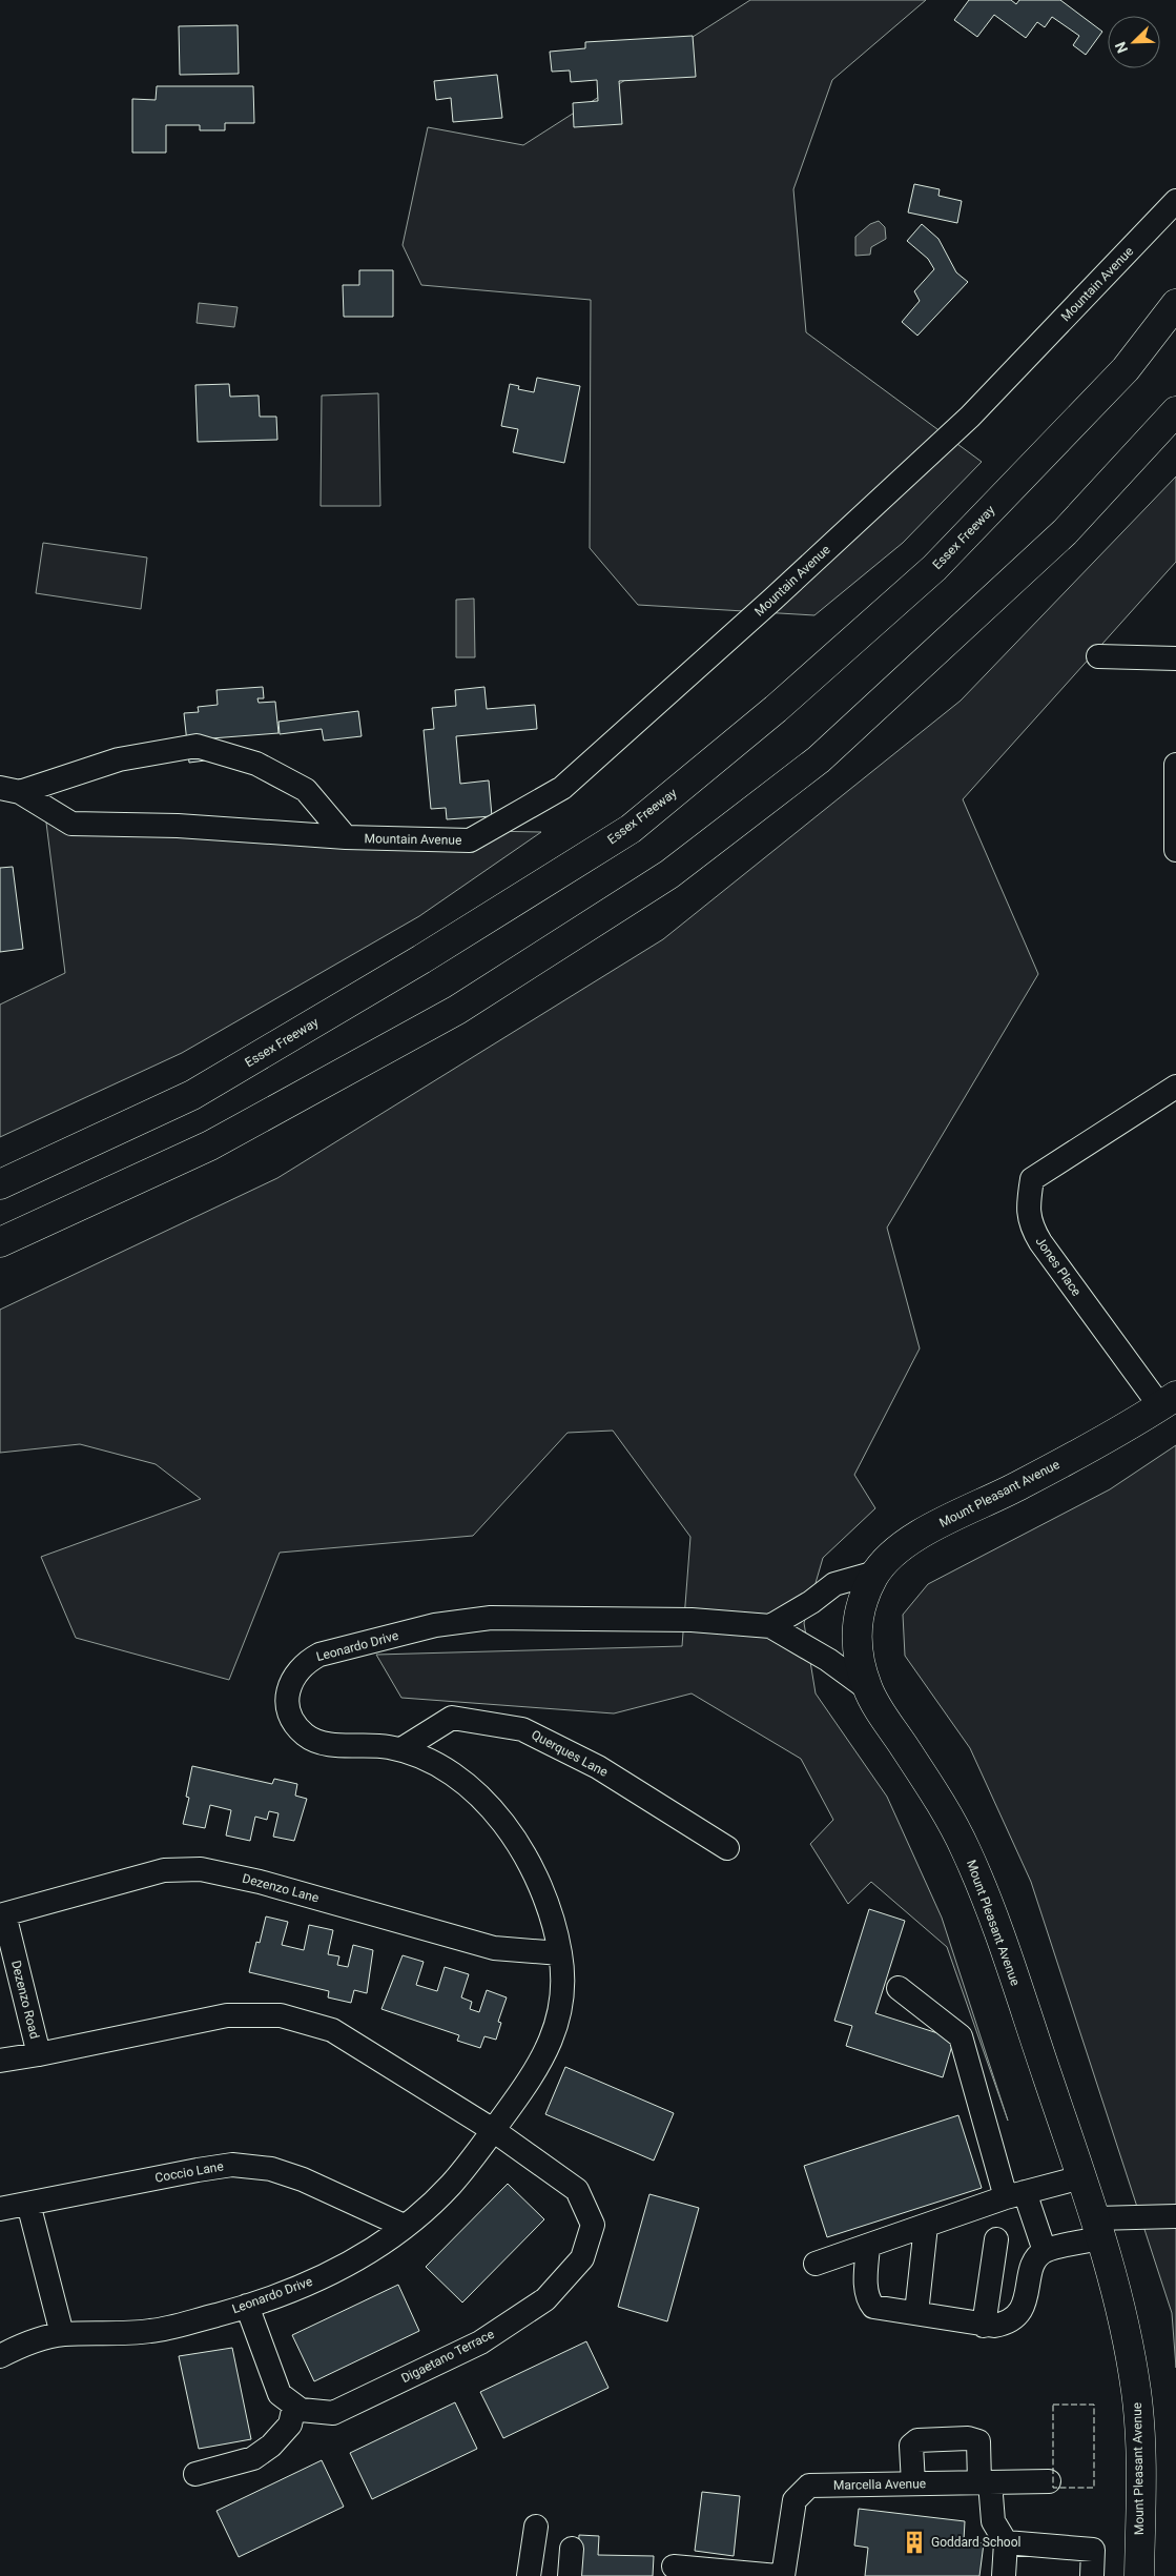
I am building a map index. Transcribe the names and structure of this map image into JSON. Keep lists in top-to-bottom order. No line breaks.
{"streets":{"main road":["Essex Freeway","Mount Pleasant Avenue"],"street":["Mountain Avenue","Jones Place","Leonardo Drive","Querques Lane","Dezenzo Lane","Dezenzo Road","Coccio Lane","Digaetano Terrace","Marcella Avenue"]},"crossings":[["Jones Place","Mount Pleasant Avenue"],["Leonardo Drive","Querques Lane"],["Leonardo Drive","Dezenzo Lane"],["Leonardo Drive","Coccio Lane"],["Leonardo Drive","Digaetano Terrace"],["Dezenzo Lane","Dezenzo Road"]],"places":{"building":["Goddard School"]},"north":"bottom left"}
